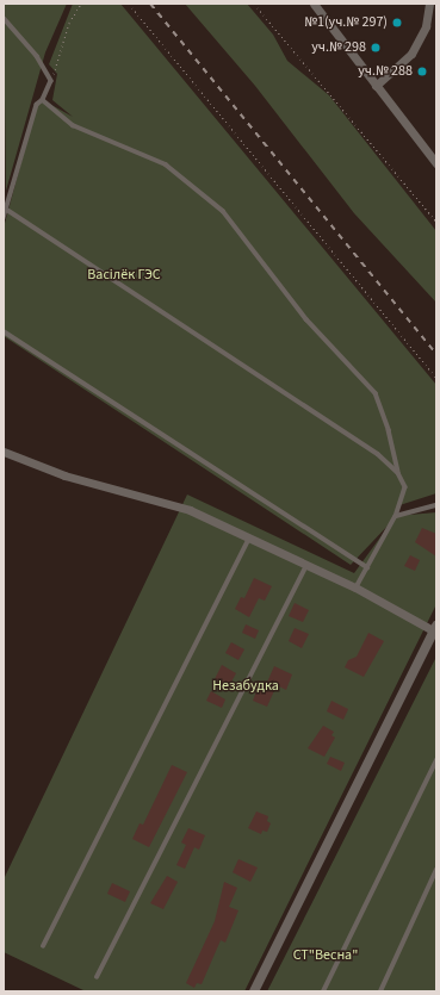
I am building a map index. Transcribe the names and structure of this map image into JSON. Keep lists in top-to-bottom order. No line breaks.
{"parks":["Васілёк ГЭС","Незабудка","СТ\"Весна\""],"places":["№1(уч.№ 297)","уч.№ 298","уч.№ 288"]}
